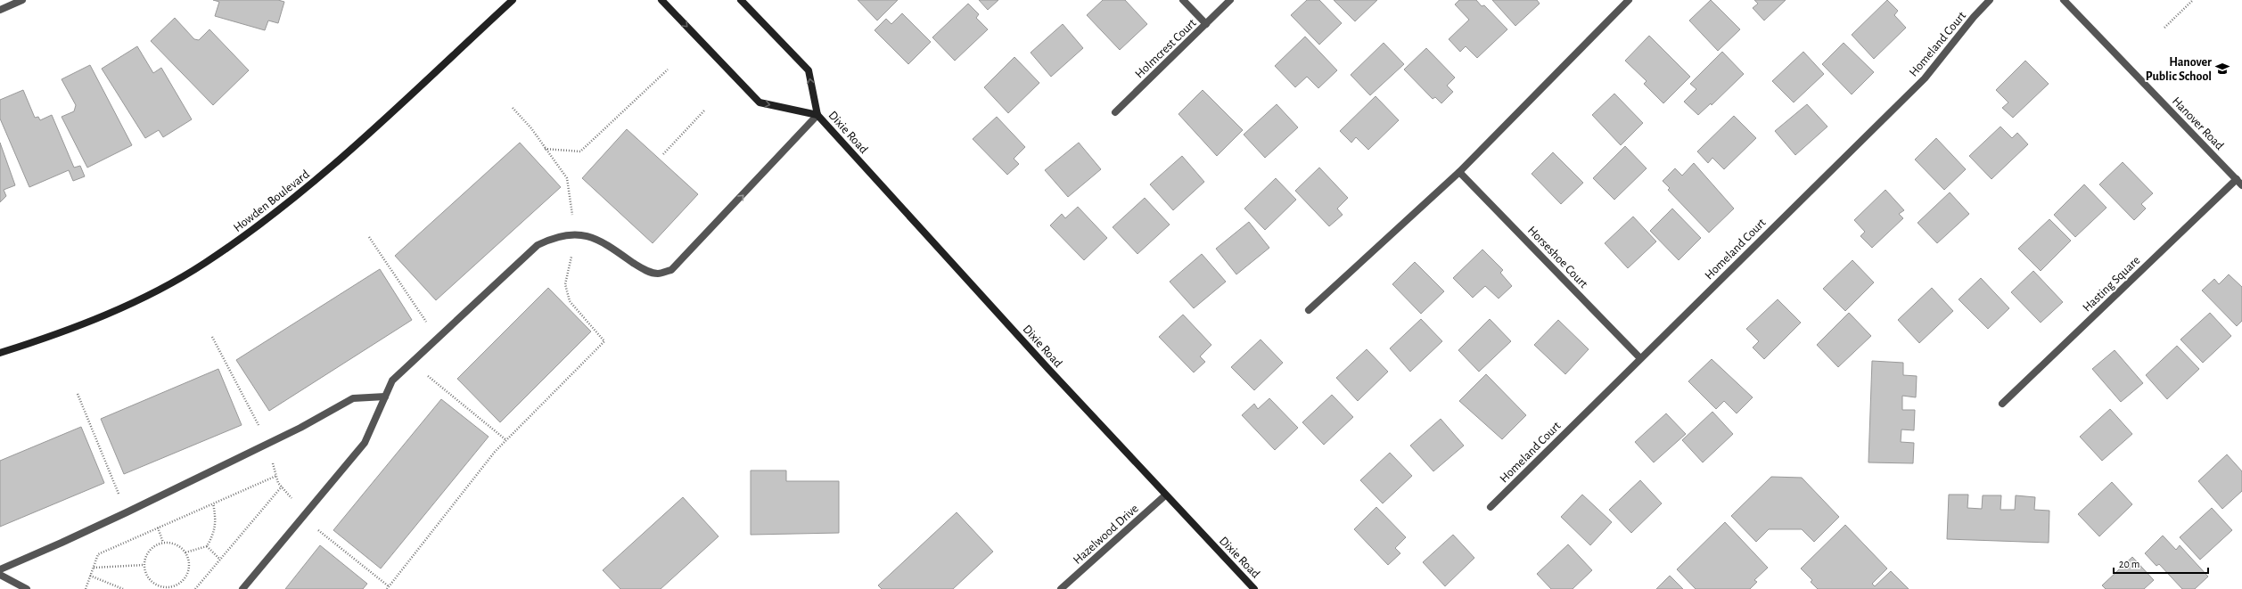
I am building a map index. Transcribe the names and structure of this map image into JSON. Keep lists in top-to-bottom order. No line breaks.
{"streets":{"main road":["Dixie Road","Howden Boulevard"],"street":["Homeland Court","Holmcrest Court","Hanover Road","Horseshoe Court","Hasting Square","Hazelwood Drive"]},"crossings":[["Homeland Court","Horseshoe Court"],["Hanover Road","Hasting Square"],["Dixie Road","Hazelwood Drive"]],"places":{"school or university":["Hanover Public School"]},"scale_bar":"20 m"}
